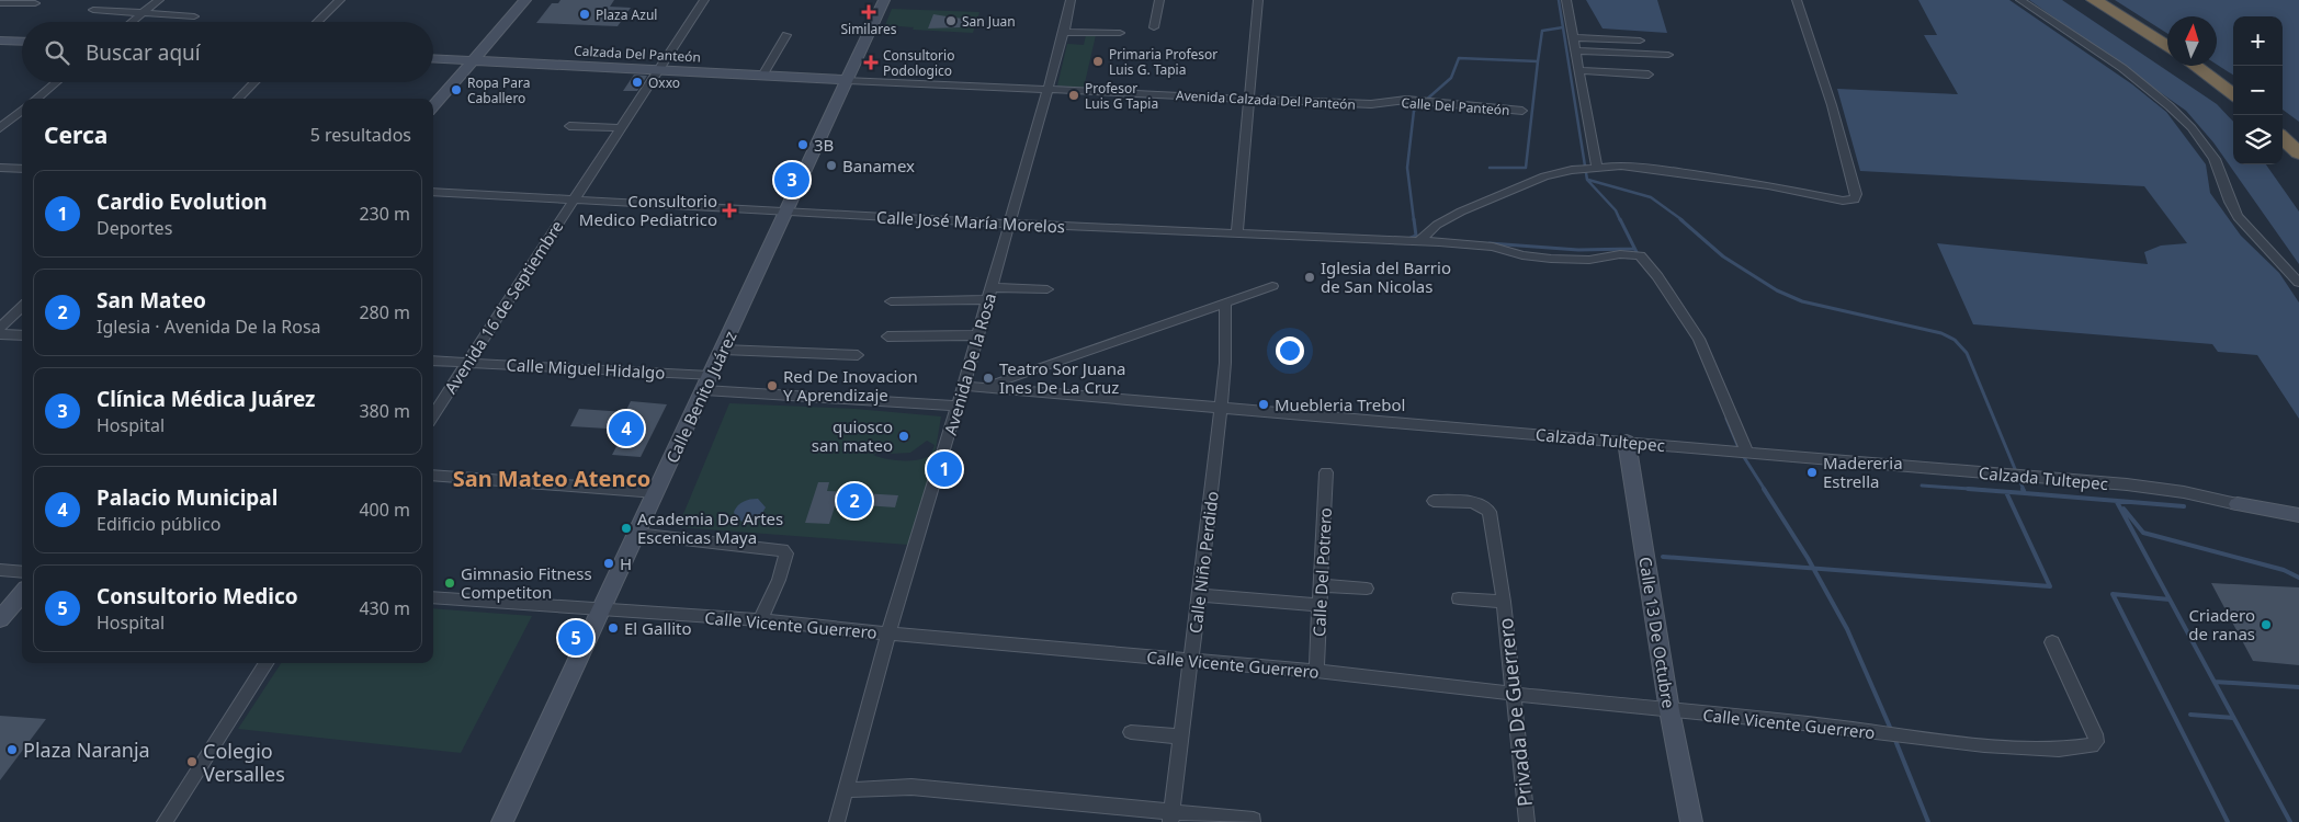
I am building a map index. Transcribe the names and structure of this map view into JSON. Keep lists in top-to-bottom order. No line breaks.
{"streets":{"main road":["Calzada Del Panteón","Calle Benito Juárez","Calle 13 De Octubre"],"street":["Avenida Calzada Del Panteón","Calle Del Panteón","Calle José María Morelos","Avenida 16 de Septiembre","Avenida De la Rosa","Calle Miguel Hidalgo","Calzada Tultepec","Calle Niño Perdido","Calle Del Potrero","Calle Vicente Guerrero","Privada De Guerrero"]},"crossings":[["Calzada Del Panteón","Avenida Calzada Del Panteón"],["Calzada Del Panteón","Avenida 16 de Septiembre"],["Calzada Del Panteón","Calle Benito Juárez"],["Avenida Calzada Del Panteón","Calle Del Panteón"],["Avenida Calzada Del Panteón","Avenida De la Rosa"],["Avenida Calzada Del Panteón","Calle Benito Juárez"],["Calle José María Morelos","Avenida 16 de Septiembre"],["Calle José María Morelos","Avenida De la Rosa"],["Calle José María Morelos","Calle Benito Juárez"],["Calle José María Morelos","Calzada Tultepec"],["Avenida 16 de Septiembre","Calle Miguel Hidalgo"],["Avenida De la Rosa","Calzada Tultepec"],["Avenida De la Rosa","Calle Vicente Guerrero"],["Calle Miguel Hidalgo","Calle Benito Juárez"],["Calle Benito Juárez","Calle Vicente Guerrero"],["Calzada Tultepec","Calle Niño Perdido"],["Calzada Tultepec","Calle 13 De Octubre"],["Calle Niño Perdido","Calle Vicente Guerrero"],["Calle Del Potrero","Calle Vicente Guerrero"],["Calle Vicente Guerrero","Calle 13 De Octubre"],["Calle Vicente Guerrero","Privada De Guerrero"]],"districts":["San Mateo Atenco"],"places":{"health":["Similares","Consultorio Podologico","Consultorio Medico Pediatrico"],"other":["Plaza Azul","San Juan","Primaria Profesor Luis G. Tapia","Oxxo","Ropa Para Caballero","Profesor Luis G Tapia","3B","Banamex","Iglesia del Barrio de San Nicolas","Teatro Sor Juana Ines De La Cruz","Red De Inovacion Y Aprendizaje","Muebleria Trebol","quiosco san mateo","Madereria Estrella","Academia De Artes Escenicas Maya","H","Gimnasio Fitness Competiton","Criadero de ranas","El Gallito","Plaza Naranja","Colegio Versalles"]},"north":"top","page":{"map_buttons":["+","−"],"search":"Buscar aquí","heading":["Cerca","5 resultados"],"pins":["3","4","1","2","5"],"list":[{"mark":"1","name":"Cardio Evolution","note":"Deportes","value":"230 m"},{"mark":"2","name":"San Mateo","note":"Iglesia · Avenida De la Rosa","value":"280 m"},{"mark":"3","name":"Clínica Médica Juárez","note":"Hospital","value":"380 m"},{"mark":"4","name":"Palacio Municipal","note":"Edificio público","value":"400 m"},{"mark":"5","name":"Consultorio Medico","note":"Hospital","value":"430 m"}]}}
